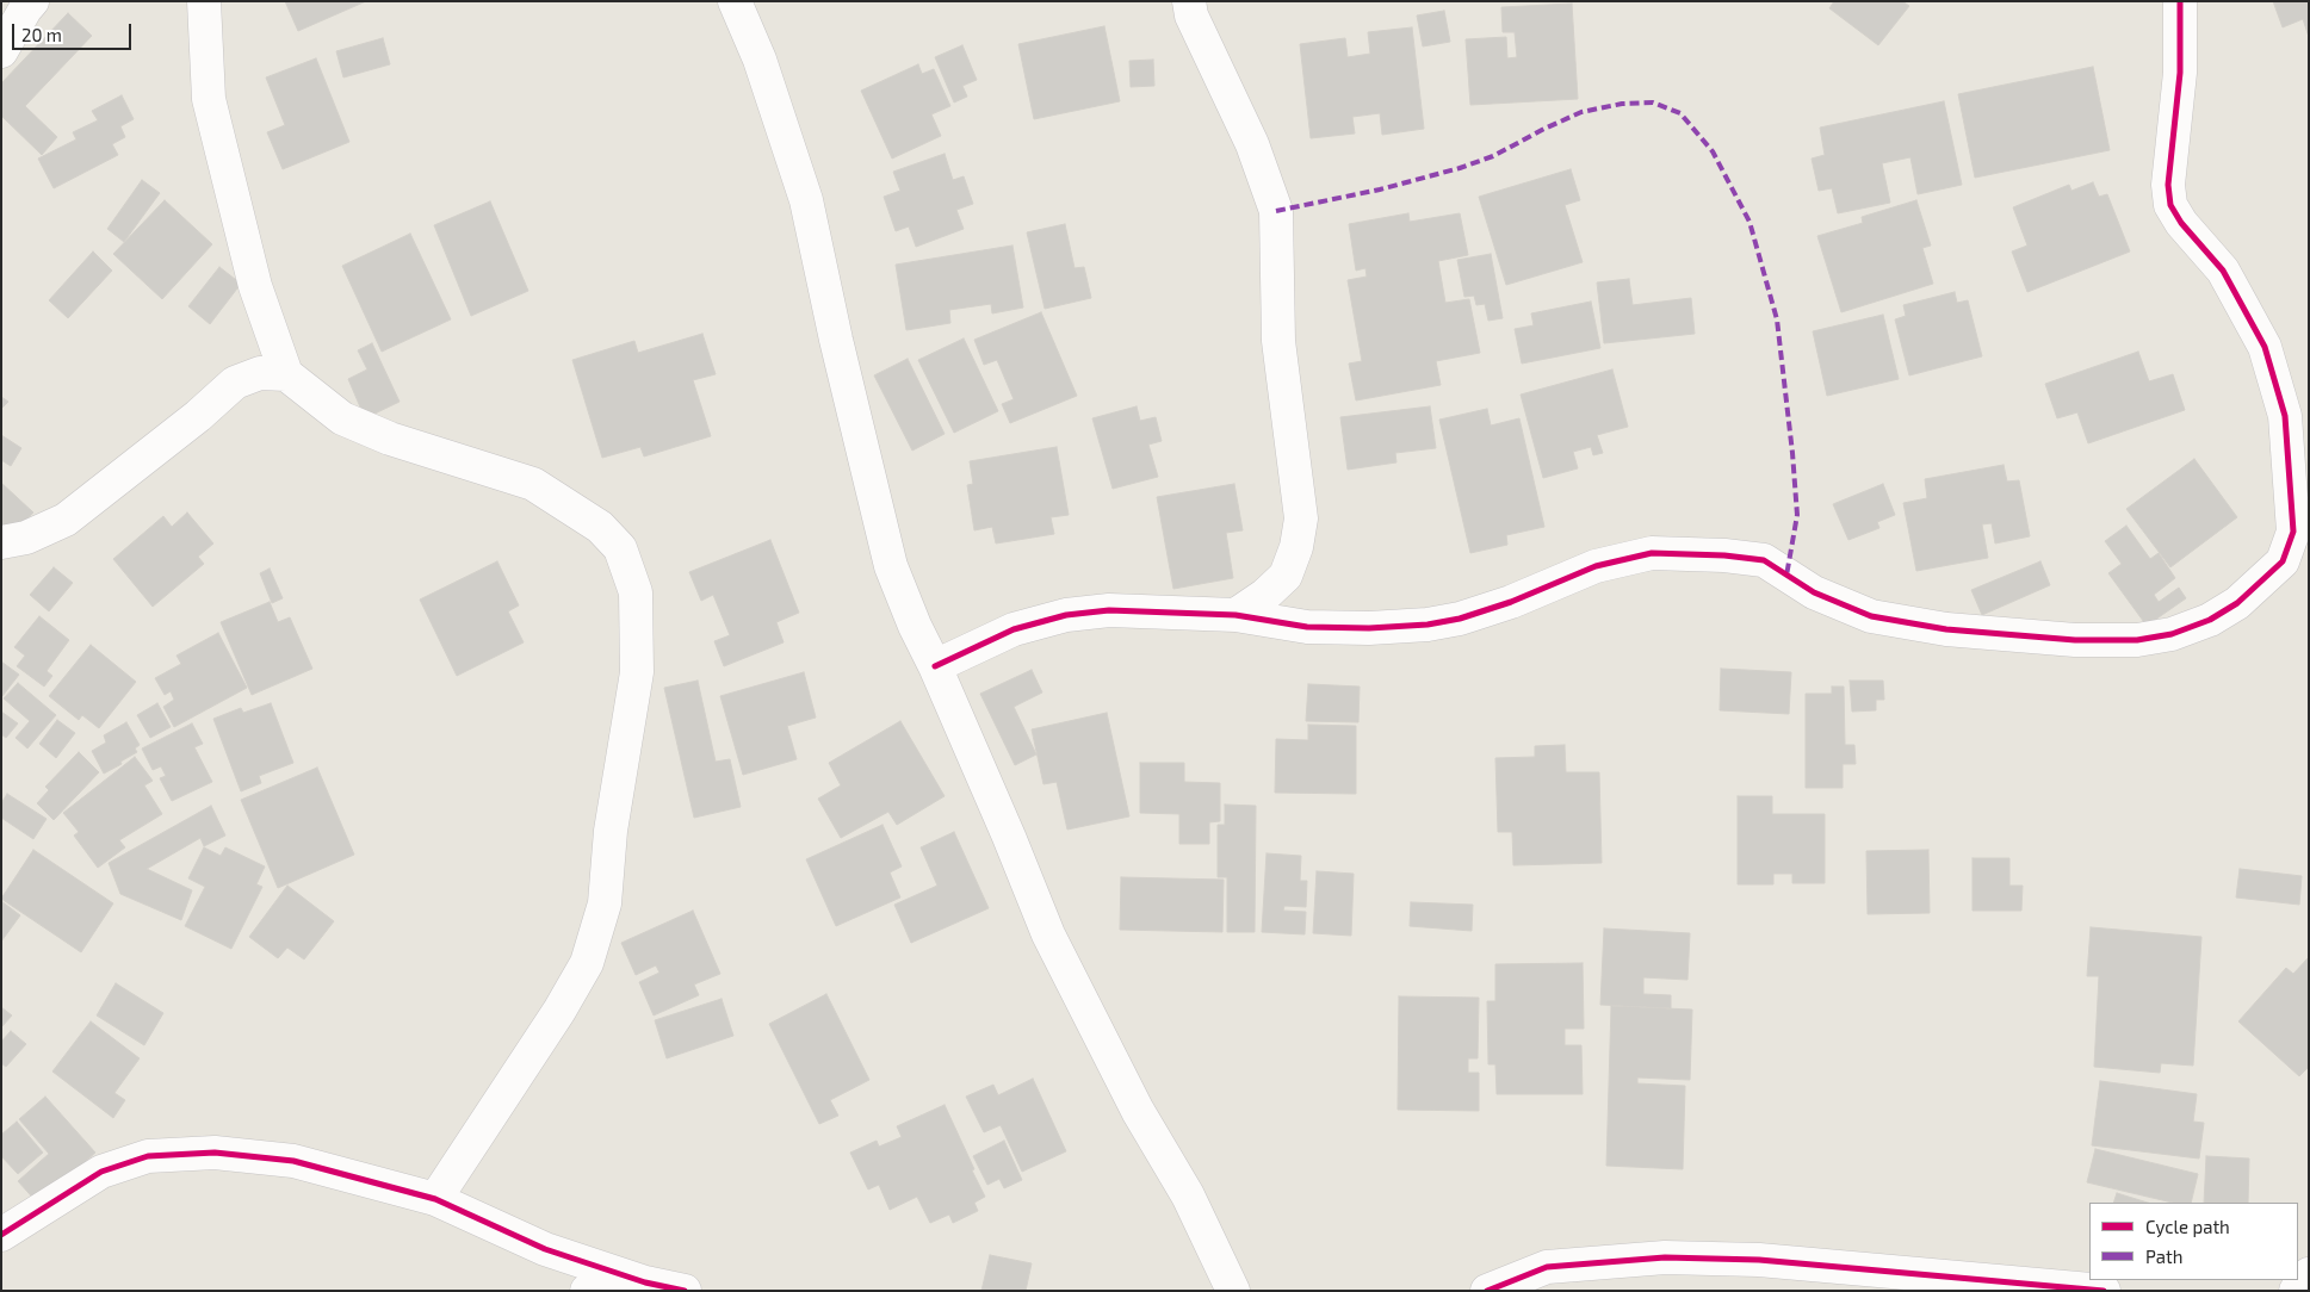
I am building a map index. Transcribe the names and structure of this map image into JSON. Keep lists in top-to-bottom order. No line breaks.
{"legend":["Cycle path","Path"],"scale_bar":"20 m"}
